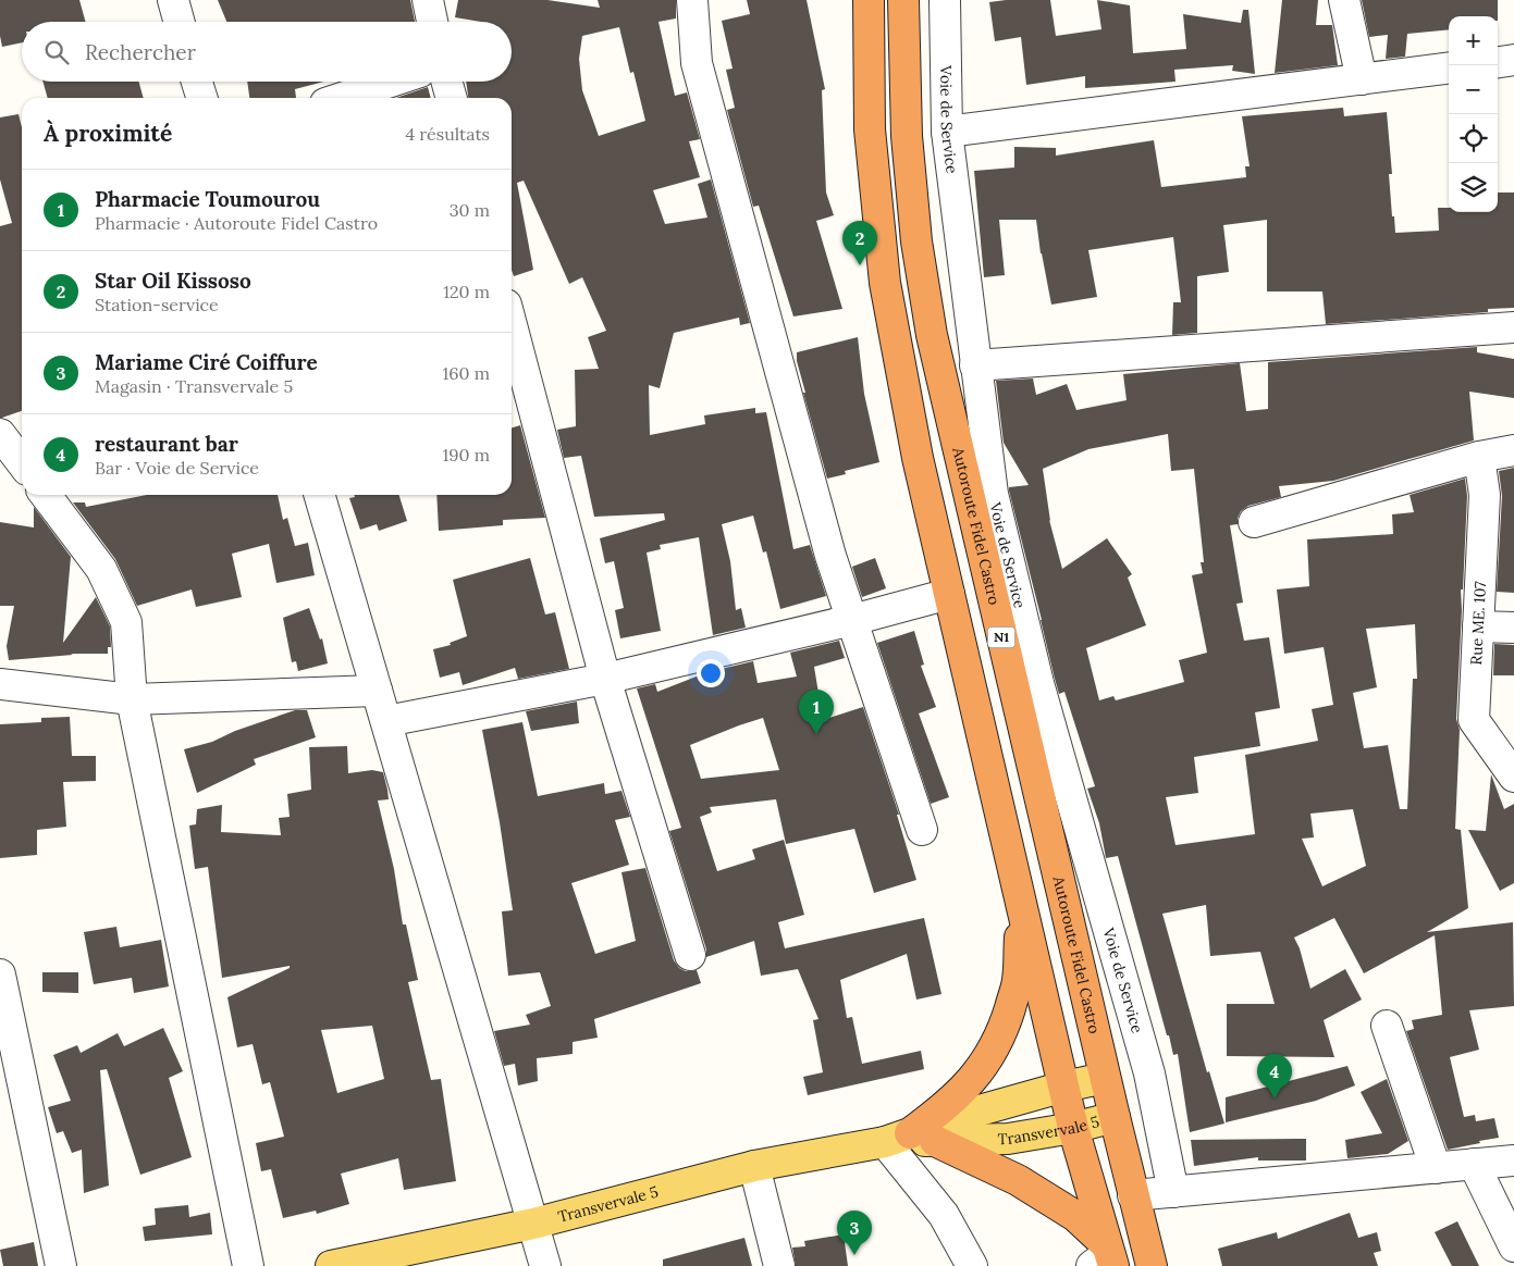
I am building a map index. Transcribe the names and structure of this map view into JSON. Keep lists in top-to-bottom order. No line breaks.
{"streets":{"highway":["Autoroute Fidel Castro","N1"],"main road":["Transvervale 5"],"street":["Voie de Service","Rue ME. 107"]},"crossings":[["Autoroute Fidel Castro","Transvervale 5"]],"page":{"map_buttons":["+","−"],"search":"Rechercher","heading":["À proximité","4 résultats"],"list":[{"mark":"1","name":"Pharmacie Toumourou","note":"Pharmacie · Autoroute Fidel Castro","value":"30 m"},{"mark":"2","name":"Star Oil Kissoso","note":"Station-service","value":"120 m"},{"mark":"3","name":"Mariame Ciré Coiffure","note":"Magasin · Transvervale 5","value":"160 m"},{"mark":"4","name":"restaurant bar","note":"Bar · Voie de Service","value":"190 m"}],"pins":["2","1","4","3"]}}
